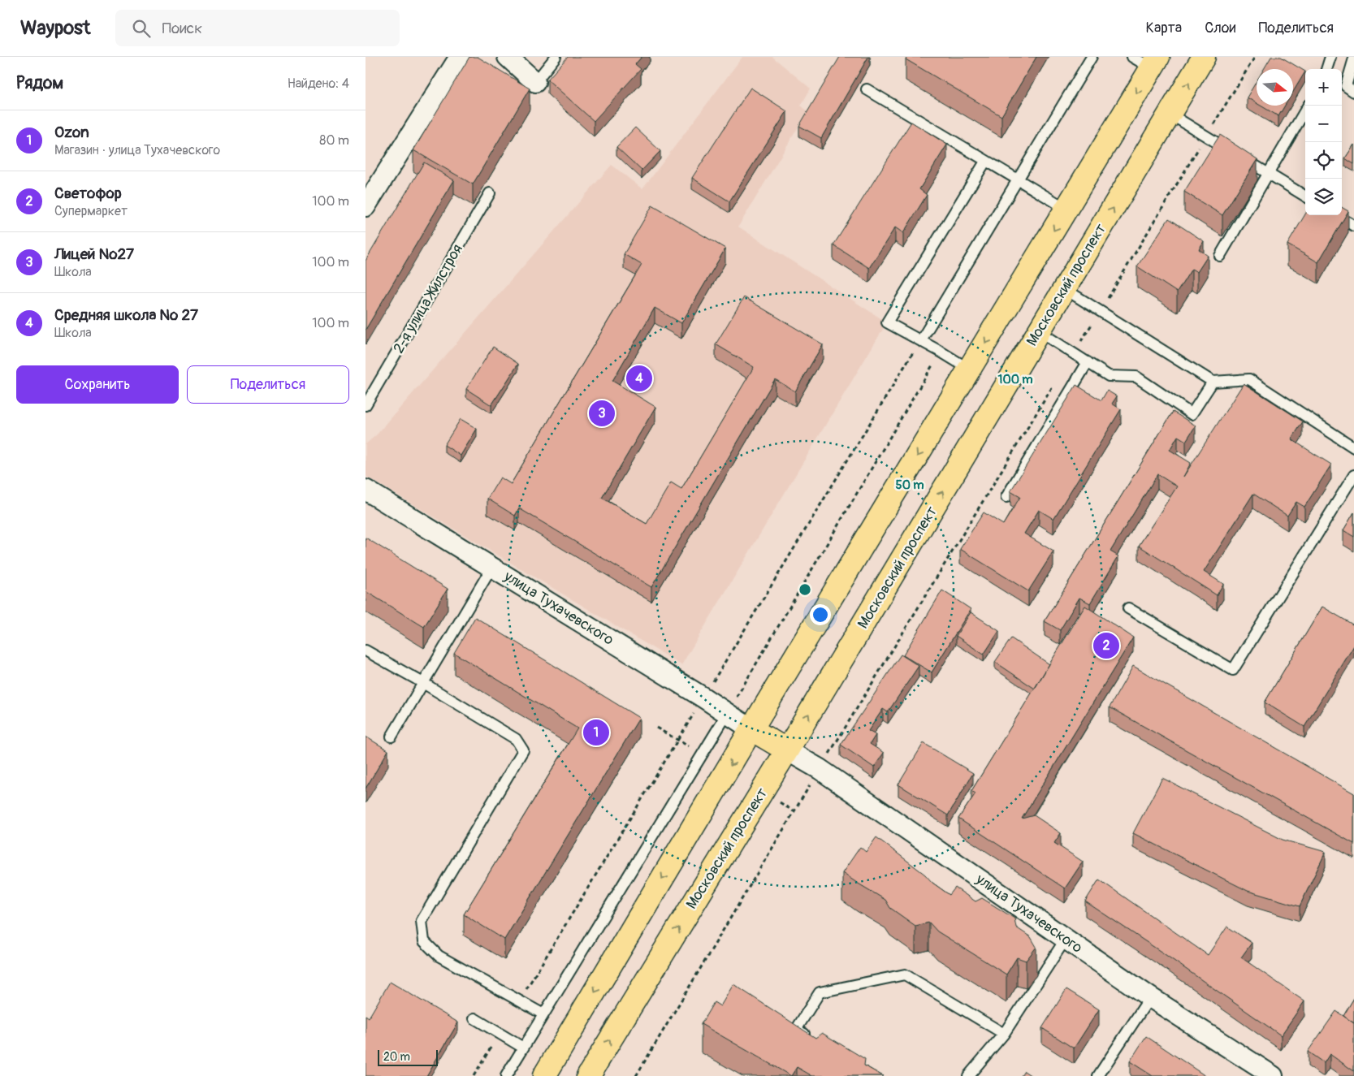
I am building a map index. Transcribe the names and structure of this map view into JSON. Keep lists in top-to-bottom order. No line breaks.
{"streets":{"main road":["Московский проспект"],"street":["улица Тухачевского"],"lane":["2-я улица Жилстроя"]},"crossings":[["Московский проспект","улица Тухачевского"]],"scale_bar":"20 m","north":"right","page":{"header":"Waypost","search":"Поиск","nav":["Карта","Слои","Поделиться"],"heading":["Рядом","Найдено: 4"],"map_buttons":["+","−"],"list":[{"mark":"1","name":"Ozon","note":"Магазин · улица Тухачевского","value":"80 m"},{"mark":"2","name":"Светофор","note":"Супермаркет","value":"100 m"},{"mark":"3","name":"Лицей №27","note":"Школа","value":"100 m"},{"mark":"4","name":"Средняя школа № 27","note":"Школа","value":"100 m"}],"buttons":["Сохранить","Поделиться"],"pins":["4","3","2","1"],"scale":"20 m"},"rings":["100 m","50 m"]}
